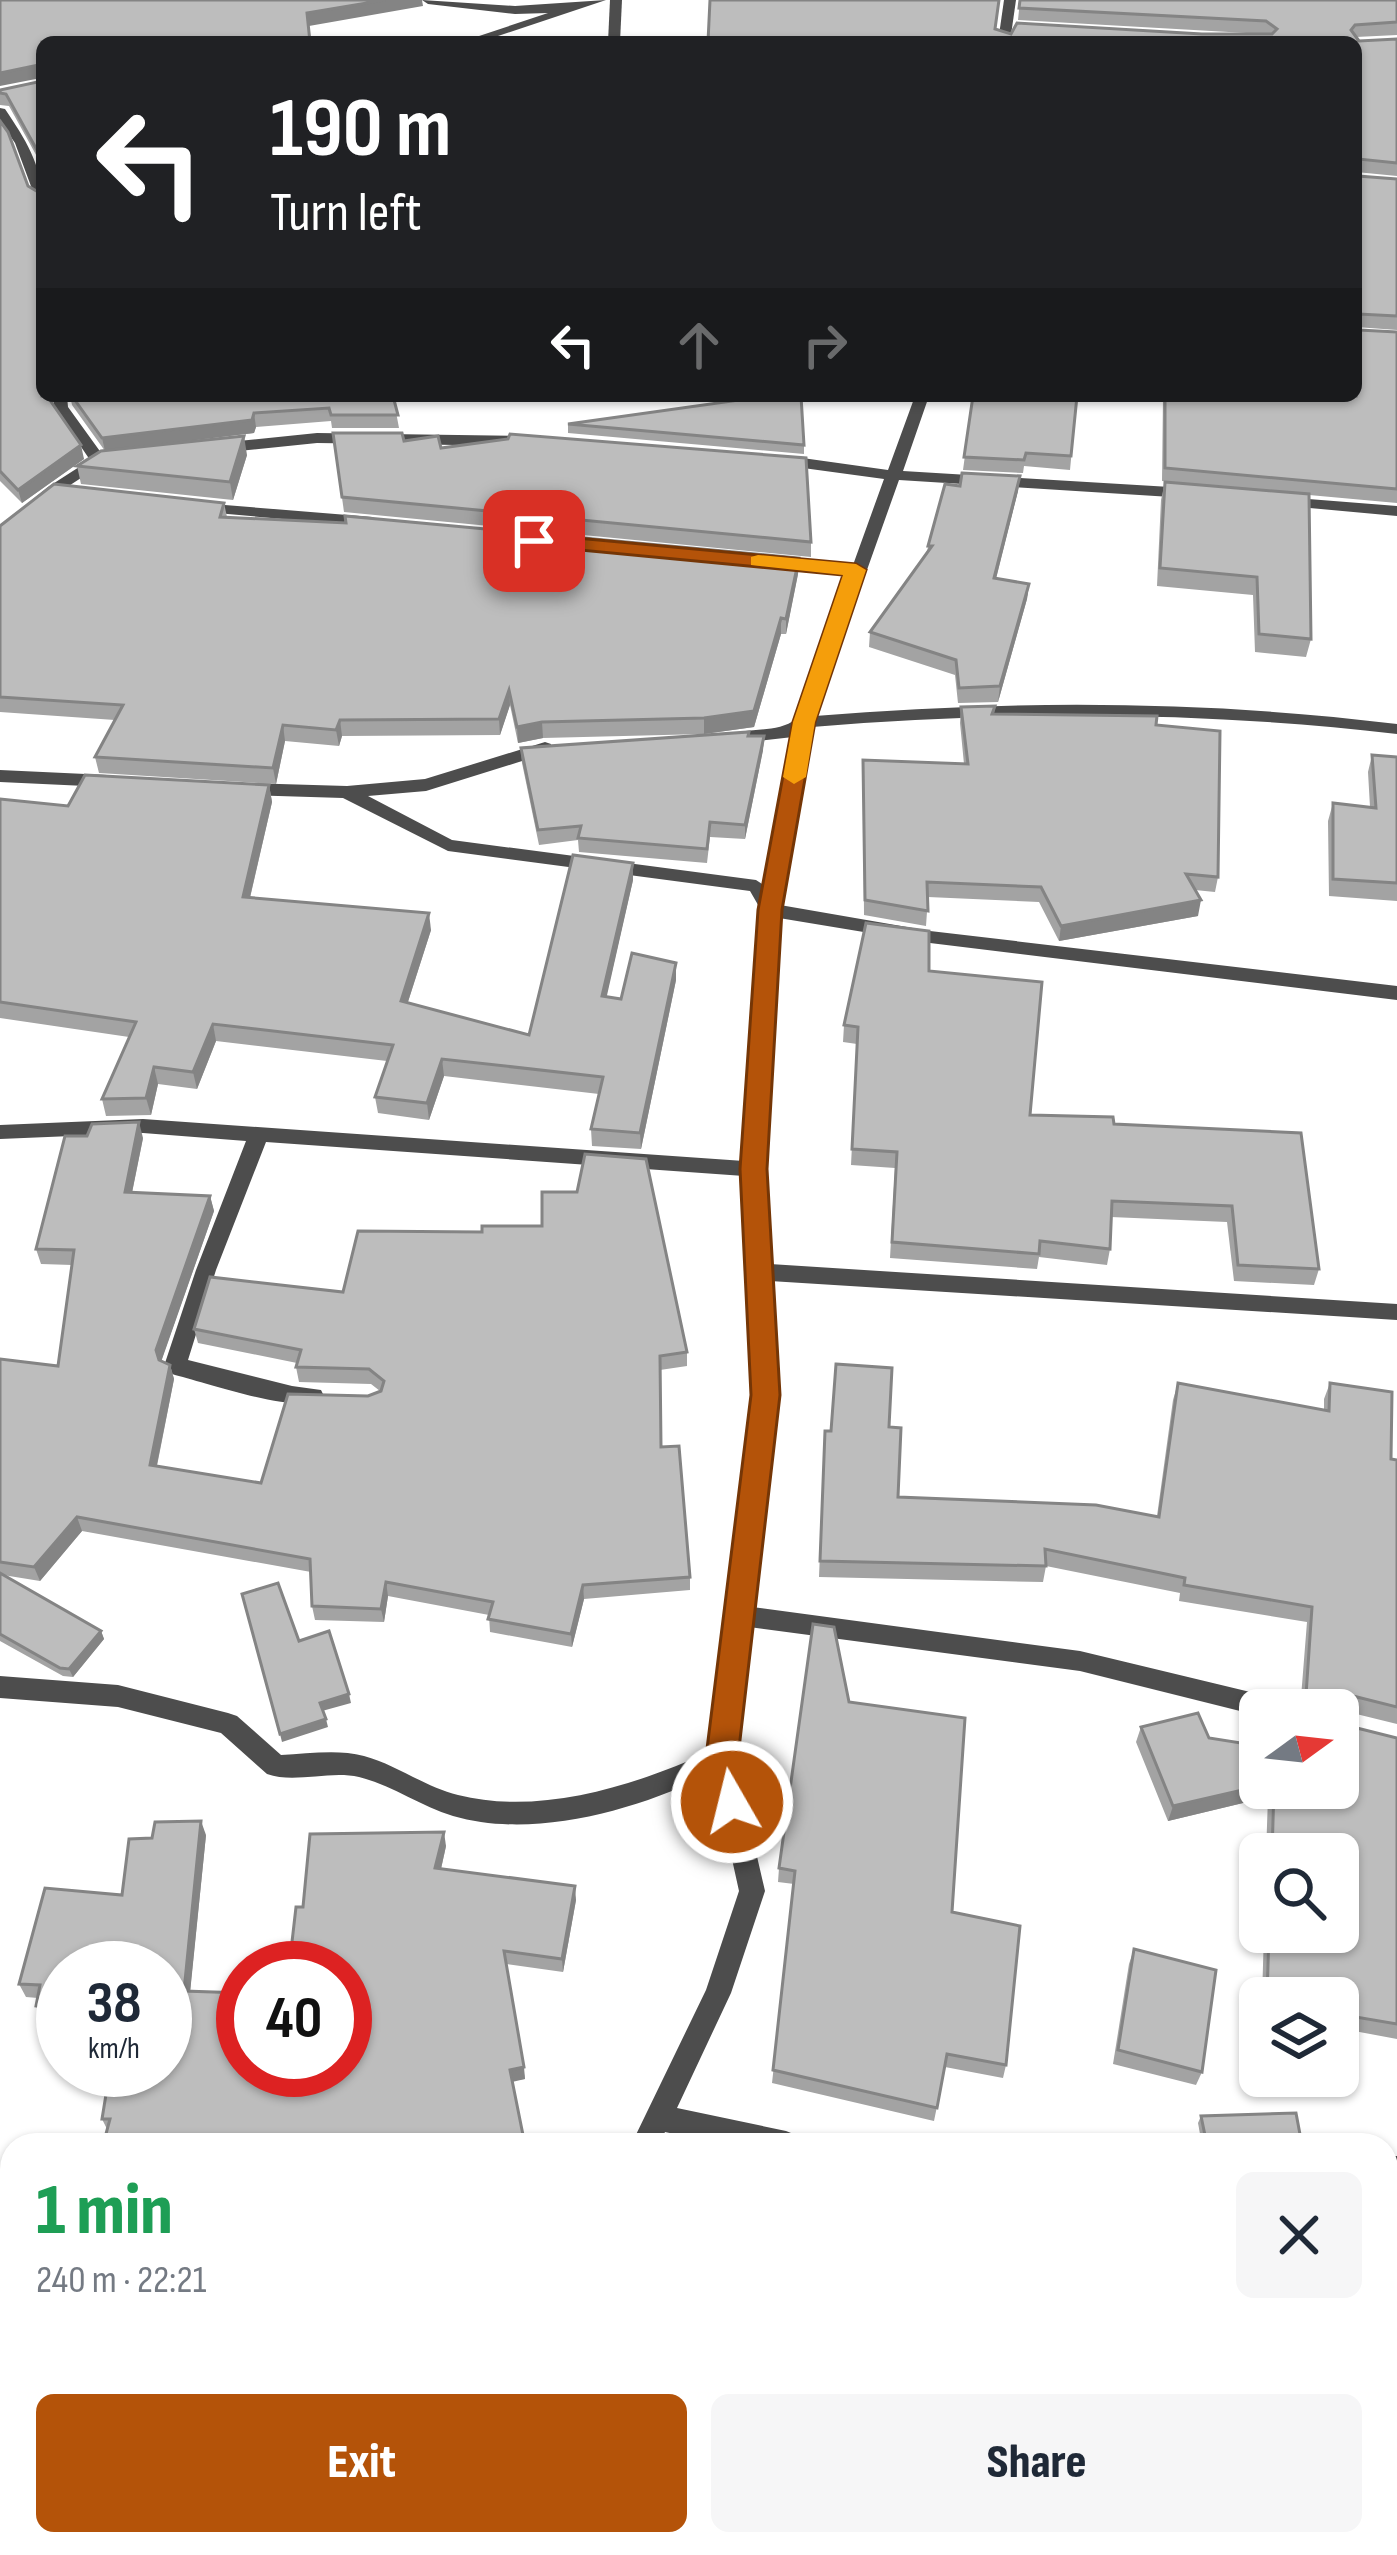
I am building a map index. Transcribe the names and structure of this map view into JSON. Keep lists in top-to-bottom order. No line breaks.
{"north":"right","page":{"turn":["190 m","Turn left"],"speed":"38 km/h","limit":"40","heading":["1 min","240 m · 22:21"],"buttons":["Exit","Share"]}}
